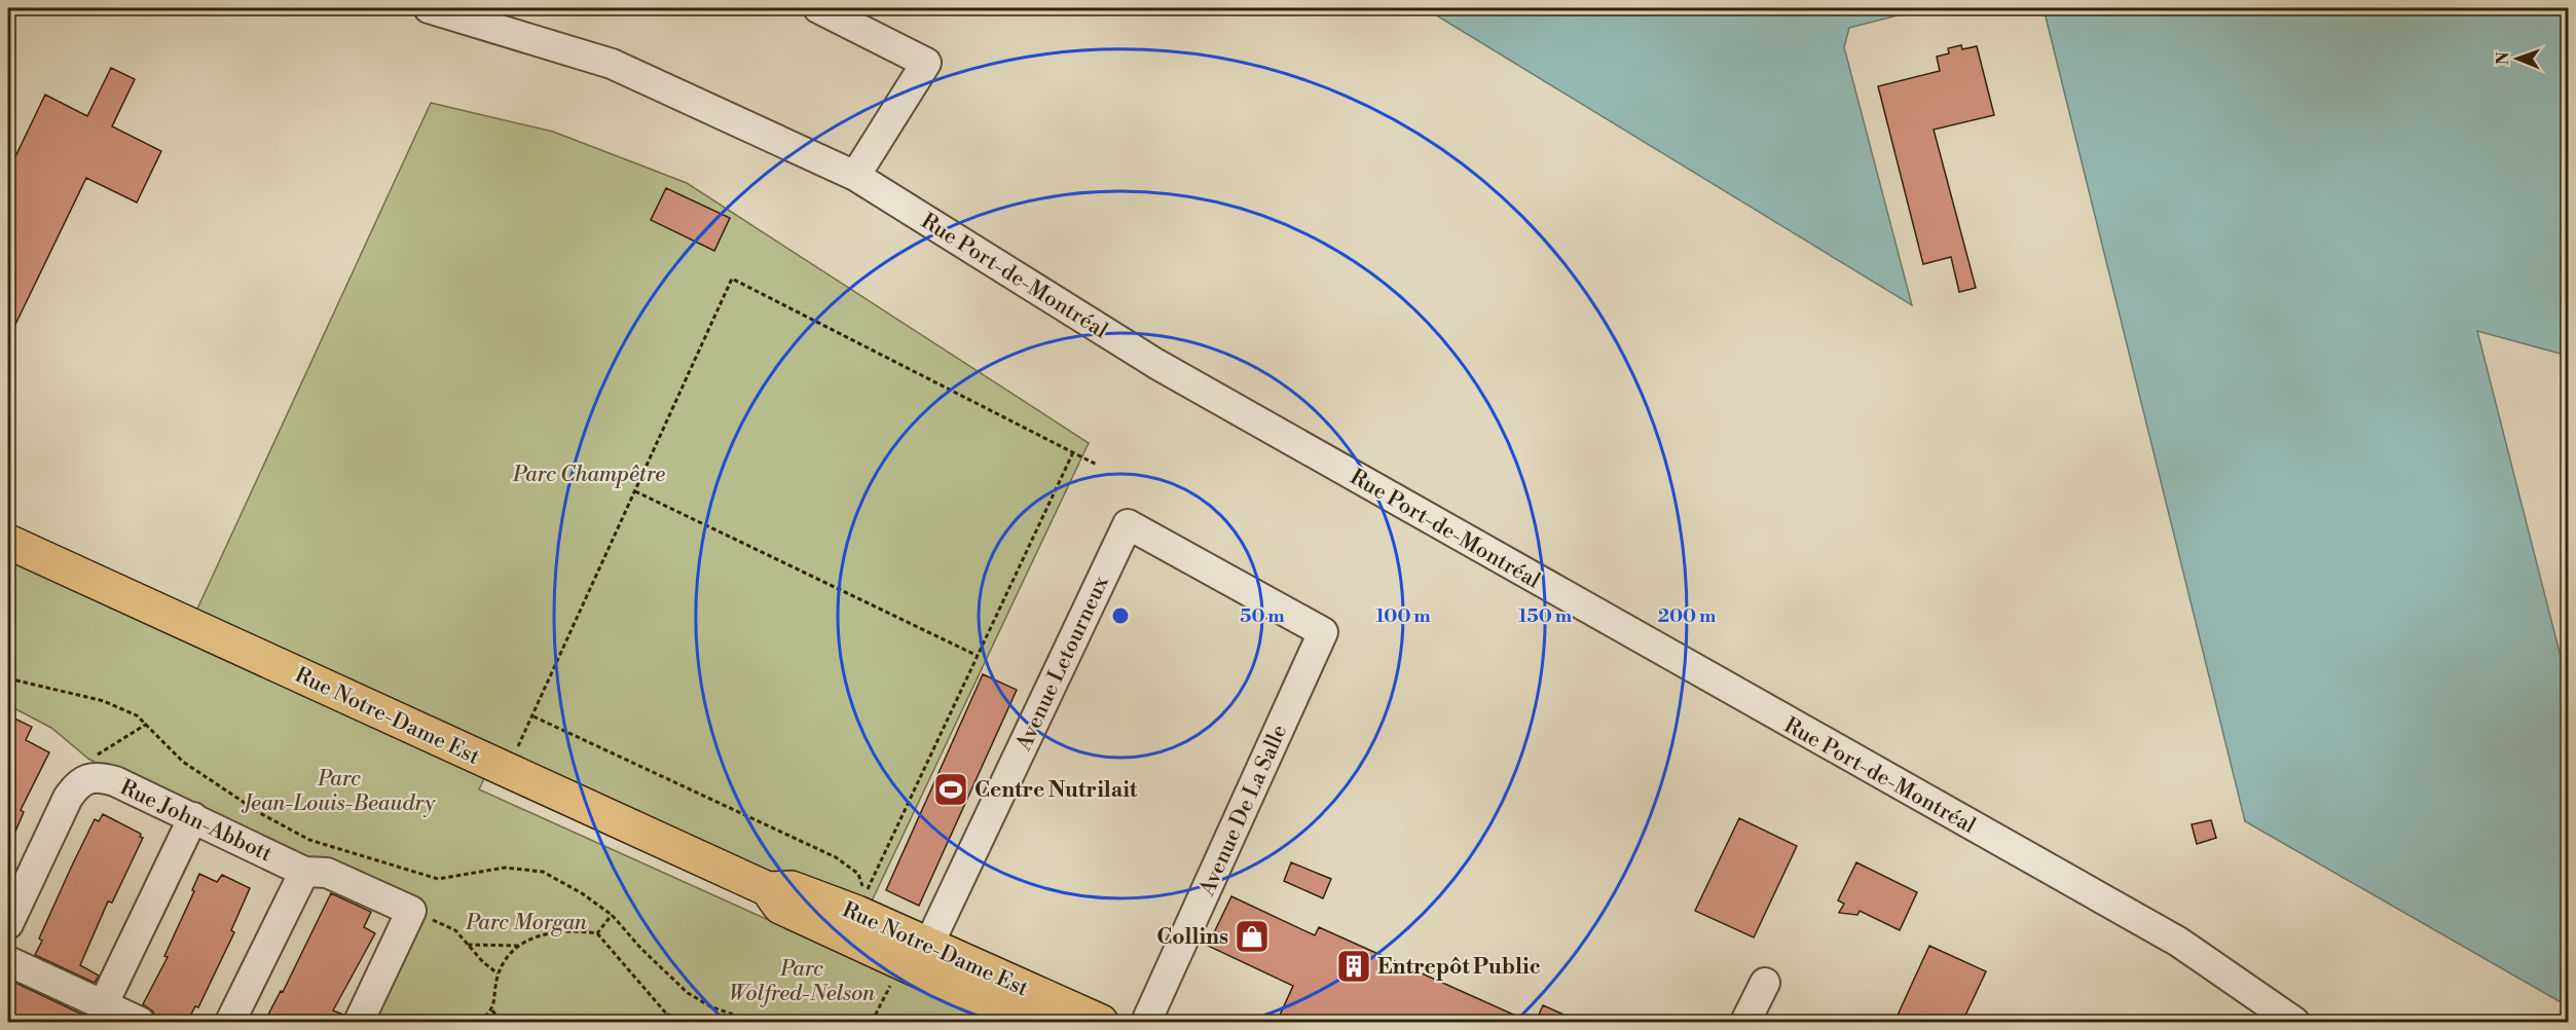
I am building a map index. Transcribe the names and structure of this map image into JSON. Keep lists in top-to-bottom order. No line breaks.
{"streets":{"main road":["Rue Notre-Dame Est"],"street":["Rue Port-de-Montréal","Avenue Letourneux","Avenue De La Salle","Rue John-Abbott"]},"crossings":[["Avenue Letourneux","Rue Notre-Dame Est"],["Avenue Letourneux","Avenue De La Salle"]],"parks":["Parc Champêtre","Parc Jean-Louis-Beaudry","Parc Morgan","Parc Wolfred-Nelson"],"places":{"sports":["Centre Nutrilait"],"shop":["Collins"],"building":["Entrepôt Public"]},"north":"left","rings":["50 m","100 m","150 m","200 m"]}
